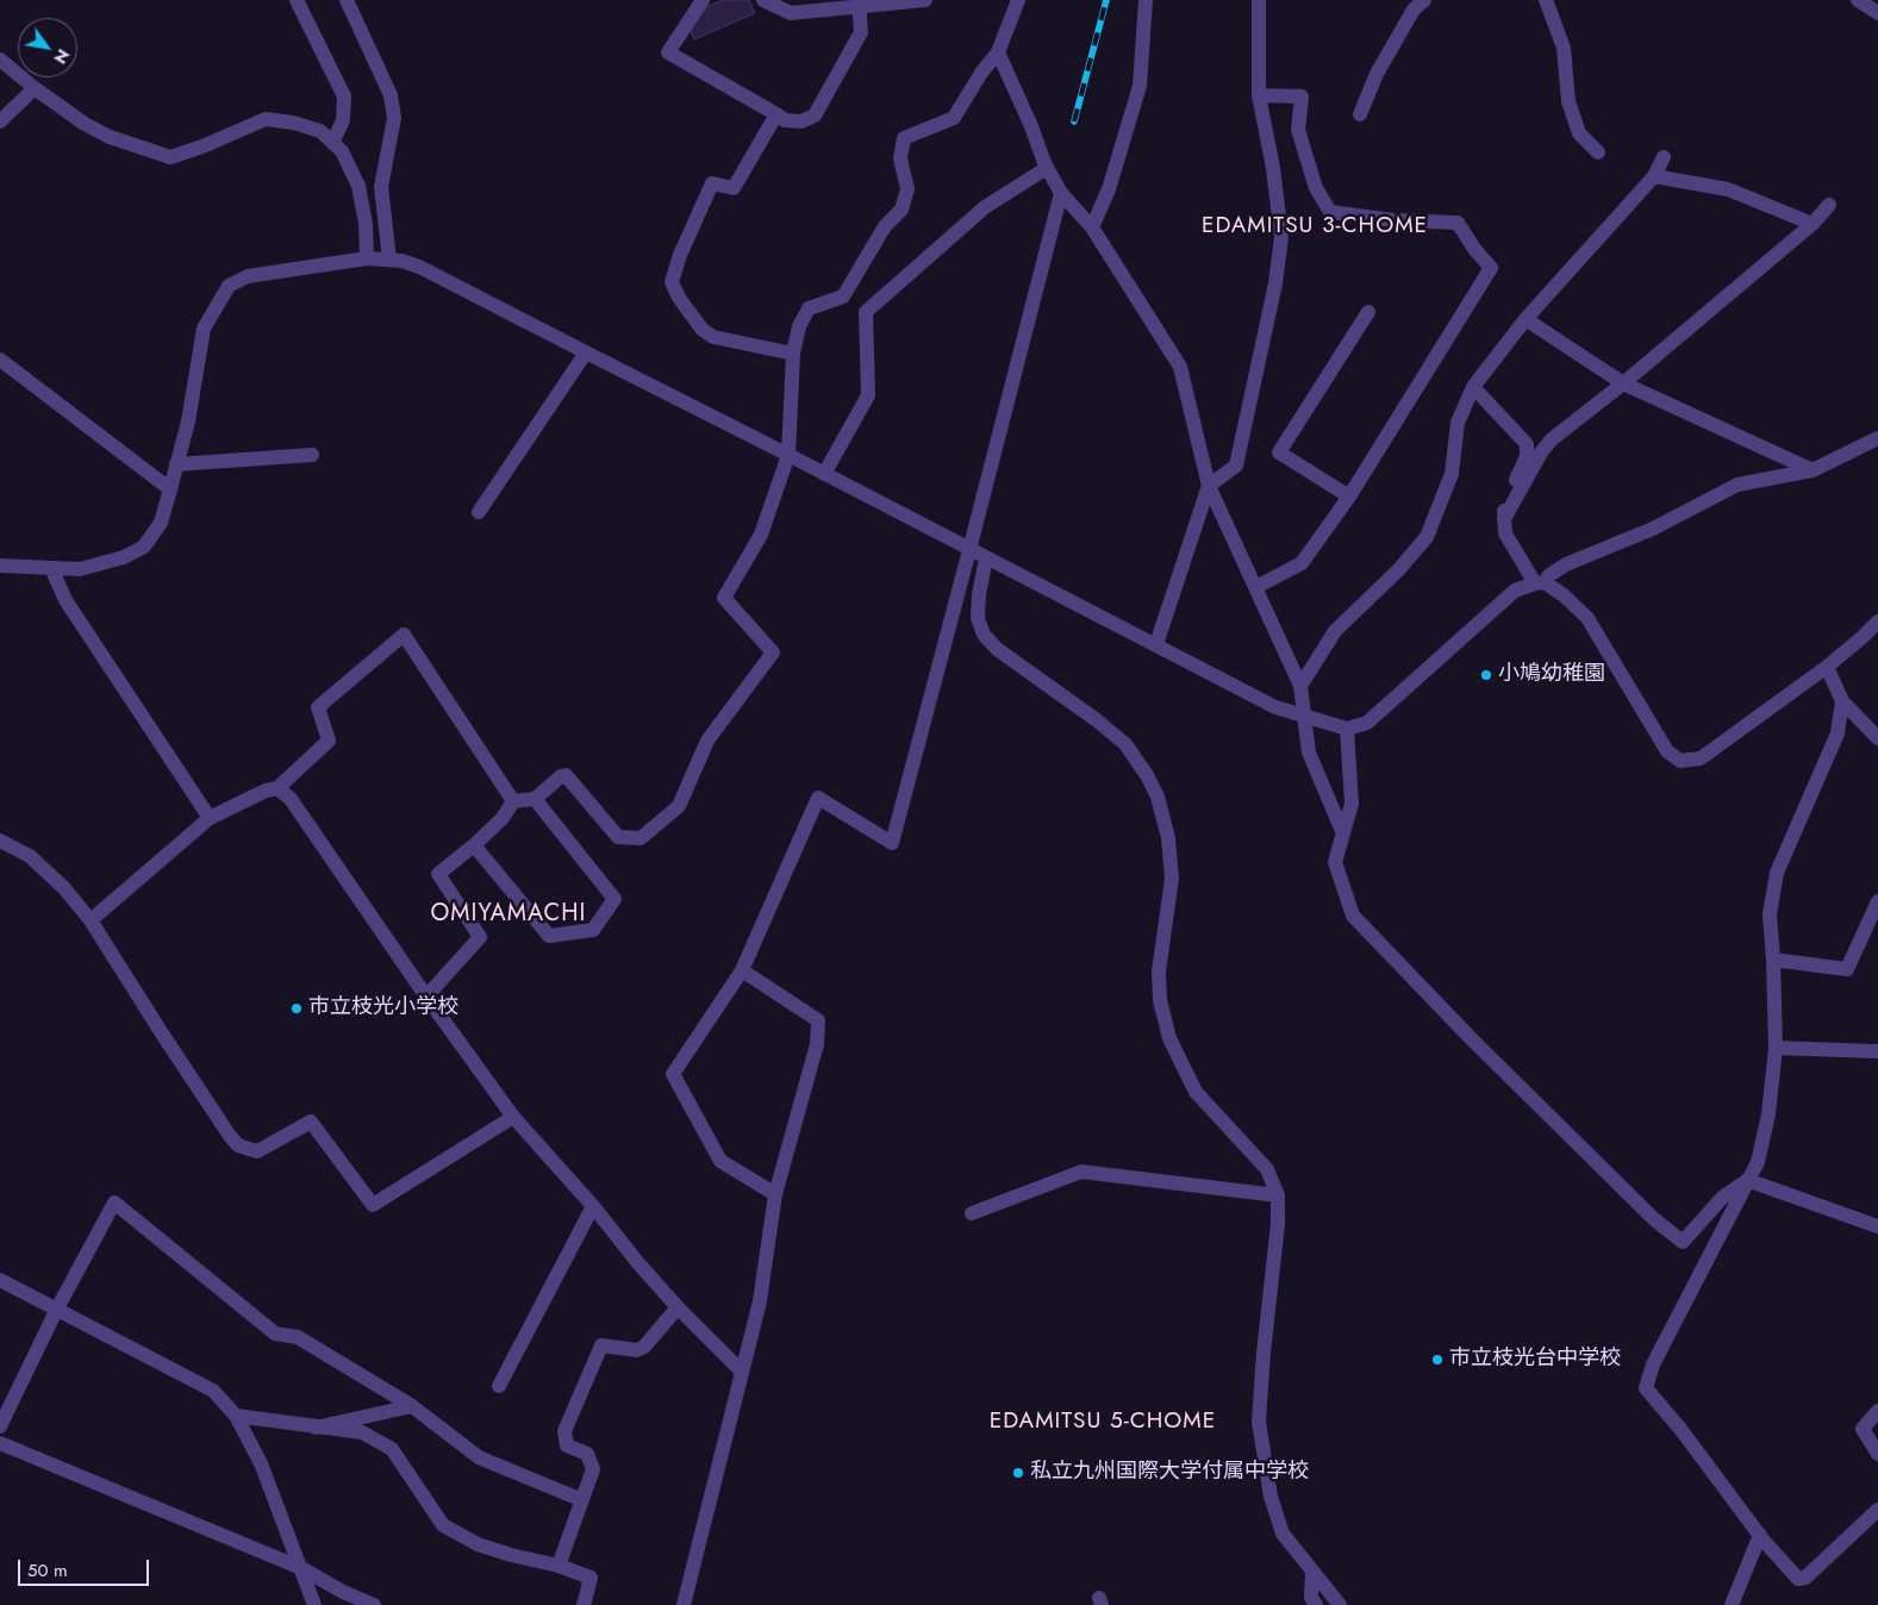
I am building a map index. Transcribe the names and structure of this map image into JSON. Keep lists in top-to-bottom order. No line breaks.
{"districts":["EDAMITSU 3-CHOME","OMIYAMACHI","EDAMITSU 5-CHOME"],"places":["小鳩幼稚園","市立枝光小学校","市立枝光台中学校","私立九州国際大学付属中学校"],"scale_bar":"50 m","north":"bottom right"}
